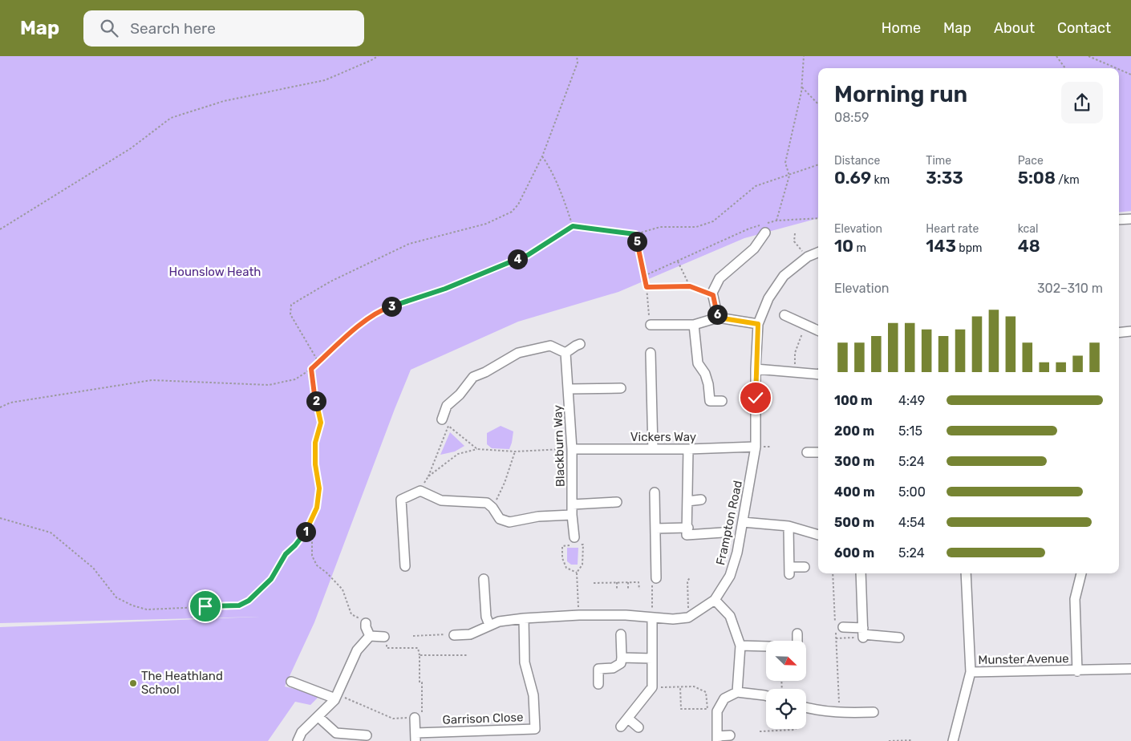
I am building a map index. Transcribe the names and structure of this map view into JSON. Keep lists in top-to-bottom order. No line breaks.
{"streets":{"street":["Vickers Way","Blackburn Way","Frampton Road","Munster Avenue","Garrison Close"]},"crossings":[["Vickers Way","Blackburn Way"],["Vickers Way","Frampton Road"]],"parks":["Hounslow Heath"],"places":["The Heathland School"],"north":"bottom right","page":{"header":"Map","search":"Search here","nav":["Home","Map","About","Contact"],"heading":["Morning run","08:59"],"stats":[["Distance","0.69 km"],["Time","3:33"],["Pace","5:08 /km"],["Elevation","10 m"],["Heart rate","143 bpm"],["kcal","48"]],"pins":["5","4","3","6","2","1"],"chart":["Elevation","302–310 m"],"list":[{"name":"100 m","note":"4:49"},{"name":"200 m","note":"5:15"},{"name":"300 m","note":"5:24"},{"name":"400 m","note":"5:00"},{"name":"500 m","note":"4:54"},{"name":"600 m","note":"5:24"}]}}
